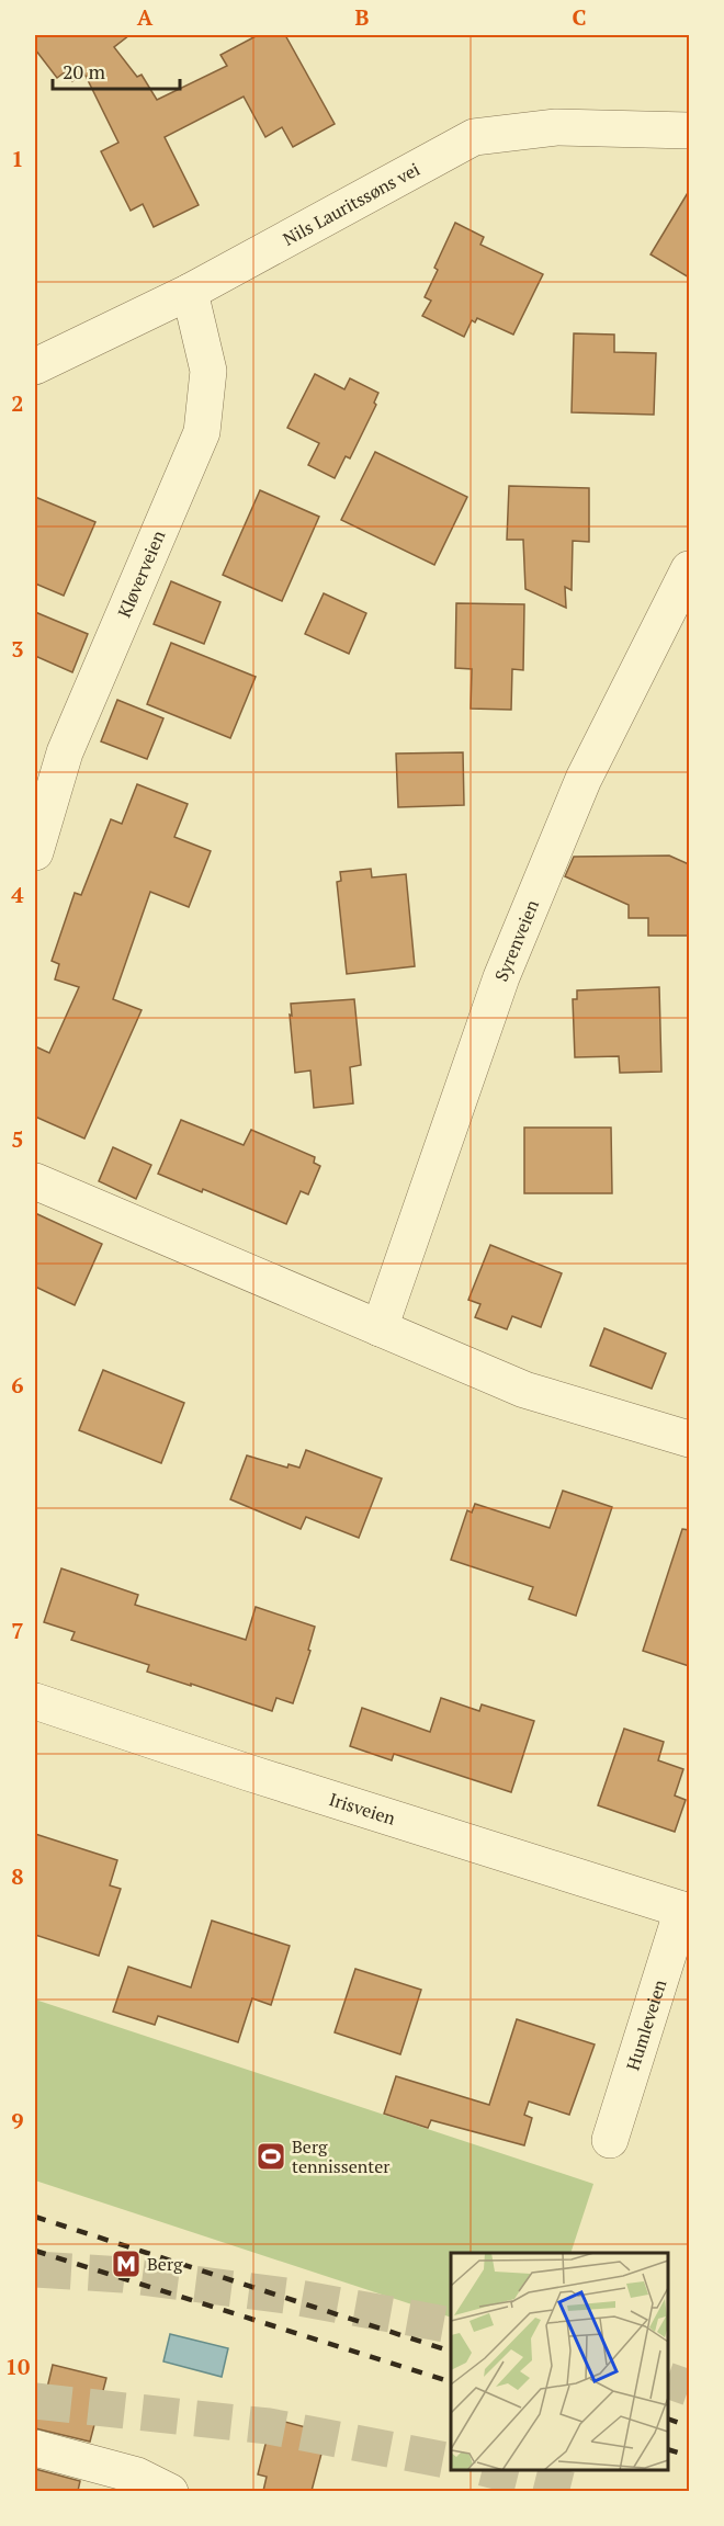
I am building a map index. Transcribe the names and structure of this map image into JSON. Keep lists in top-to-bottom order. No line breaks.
{"streets":{"street":["Nils Lauritssøns vei","Kløverveien","Syrenveien","Irisveien","Humleveien"]},"crossings":[["Nils Lauritssøns vei","Kløverveien"],["Irisveien","Humleveien"]],"places":{"sports":["Berg tennissenter"],"metro station":["Berg"]},"scale_bar":"20 m","grid":{"columns":["A","B","C"],"rows":["1","2","3","4","5","6","7","8","9","10"]}}
